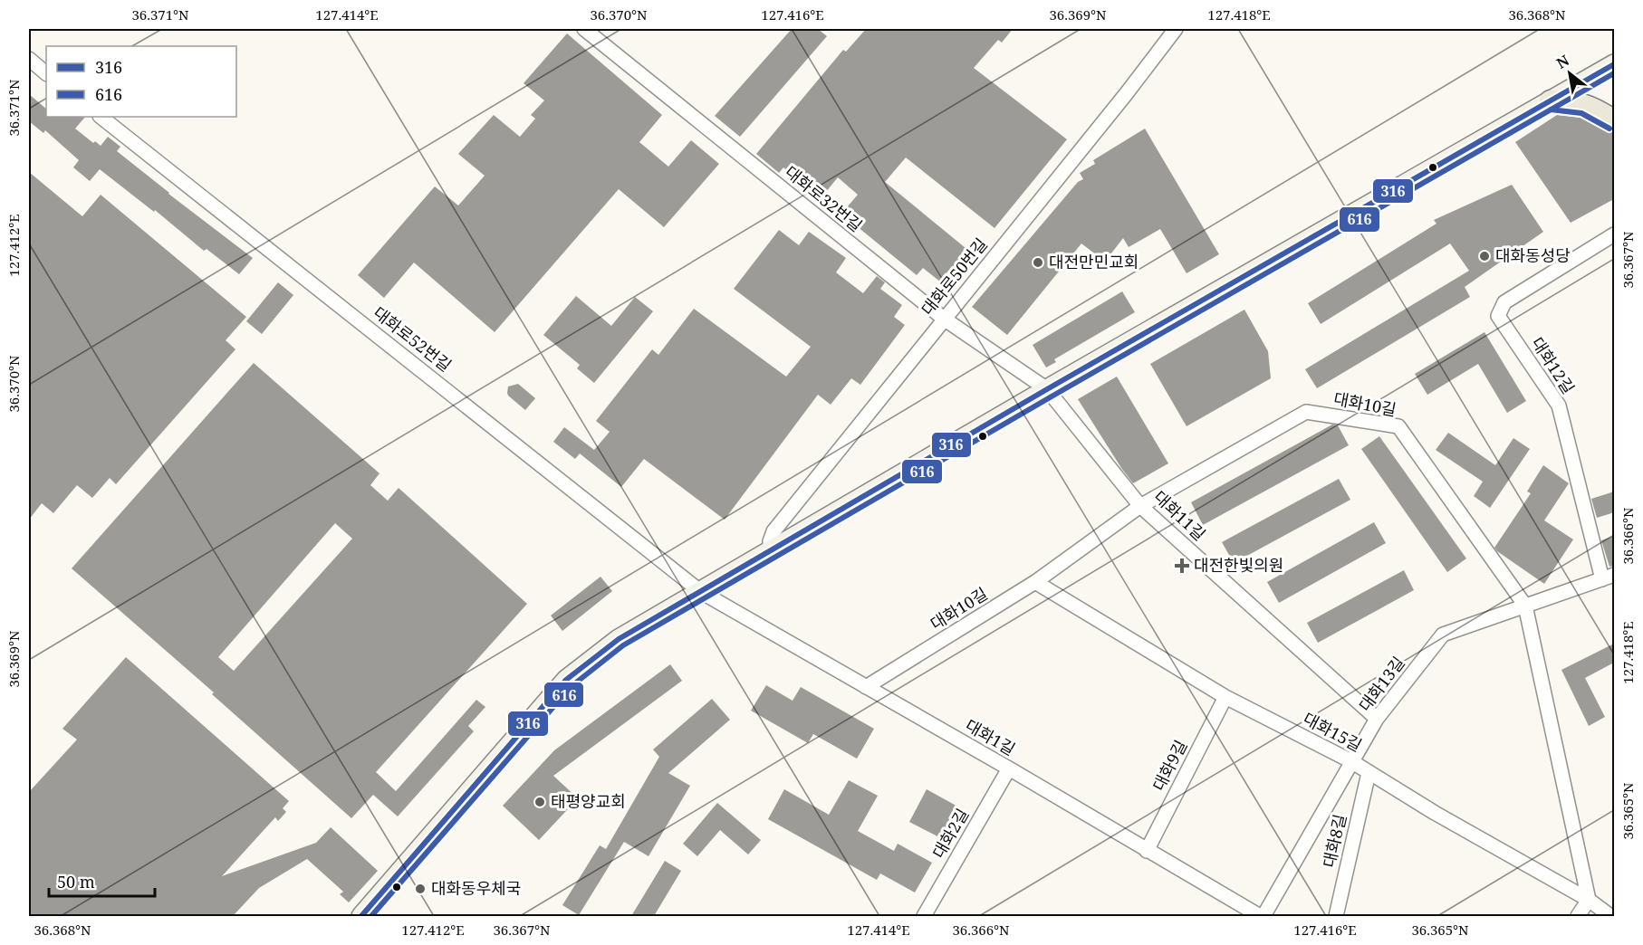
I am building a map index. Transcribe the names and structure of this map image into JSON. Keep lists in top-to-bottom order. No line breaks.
{"streets":{"street":["대화로32번길","대화로50번길","대화로52번길","대화12길","대화10길","대화11길","대화13길","대화15길","대화1길","대화9길","대화2길","대화8길"]},"crossings":[["대화로32번길","대화로50번길"],["대화로32번길","대화11길"],["대화로52번길","대화1길"],["대화12길","대화13길"],["대화10길","대화11길"],["대화10길","대화13길"],["대화10길","대화15길"],["대화10길","대화1길"],["대화11길","대화13길"],["대화13길","대화15길"],["대화15길","대화9길"],["대화15길","대화8길"],["대화1길","대화9길"],["대화1길","대화2길"]],"places":{"other":["대화동성당","대전만민교회","태평양교회","대화동우체국"],"health":["대전한빛의원"]},"lines":["transit line 316","transit line 616"],"legend":["316","616"],"scale_bar":"50 m","north":"top left","coordinates":["36.371°N","127.414°E","36.370°N","127.416°E","36.369°N","127.418°E","36.368°N","127.412°E","36.367°N","36.366°N","36.365°N"]}
